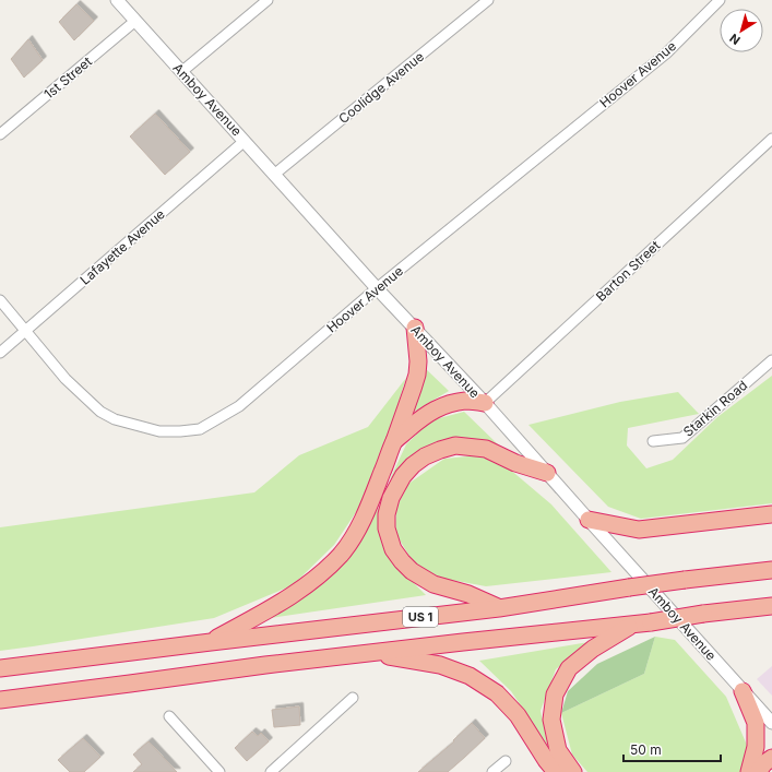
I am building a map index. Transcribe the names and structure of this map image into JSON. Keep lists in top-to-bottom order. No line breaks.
{"streets":{"highway":["US 1"],"street":["Hoover Avenue","1st Street","Coolidge Avenue","Amboy Avenue","Lafayette Avenue","Barton Street","Starkin Road"]},"crossings":[["Hoover Avenue","Amboy Avenue"],["Hoover Avenue","Lafayette Avenue"],["1st Street","Amboy Avenue"],["Coolidge Avenue","Amboy Avenue"],["Amboy Avenue","Lafayette Avenue"],["Amboy Avenue","Barton Street"]],"scale_bar":"50 m","north":"bottom left"}
